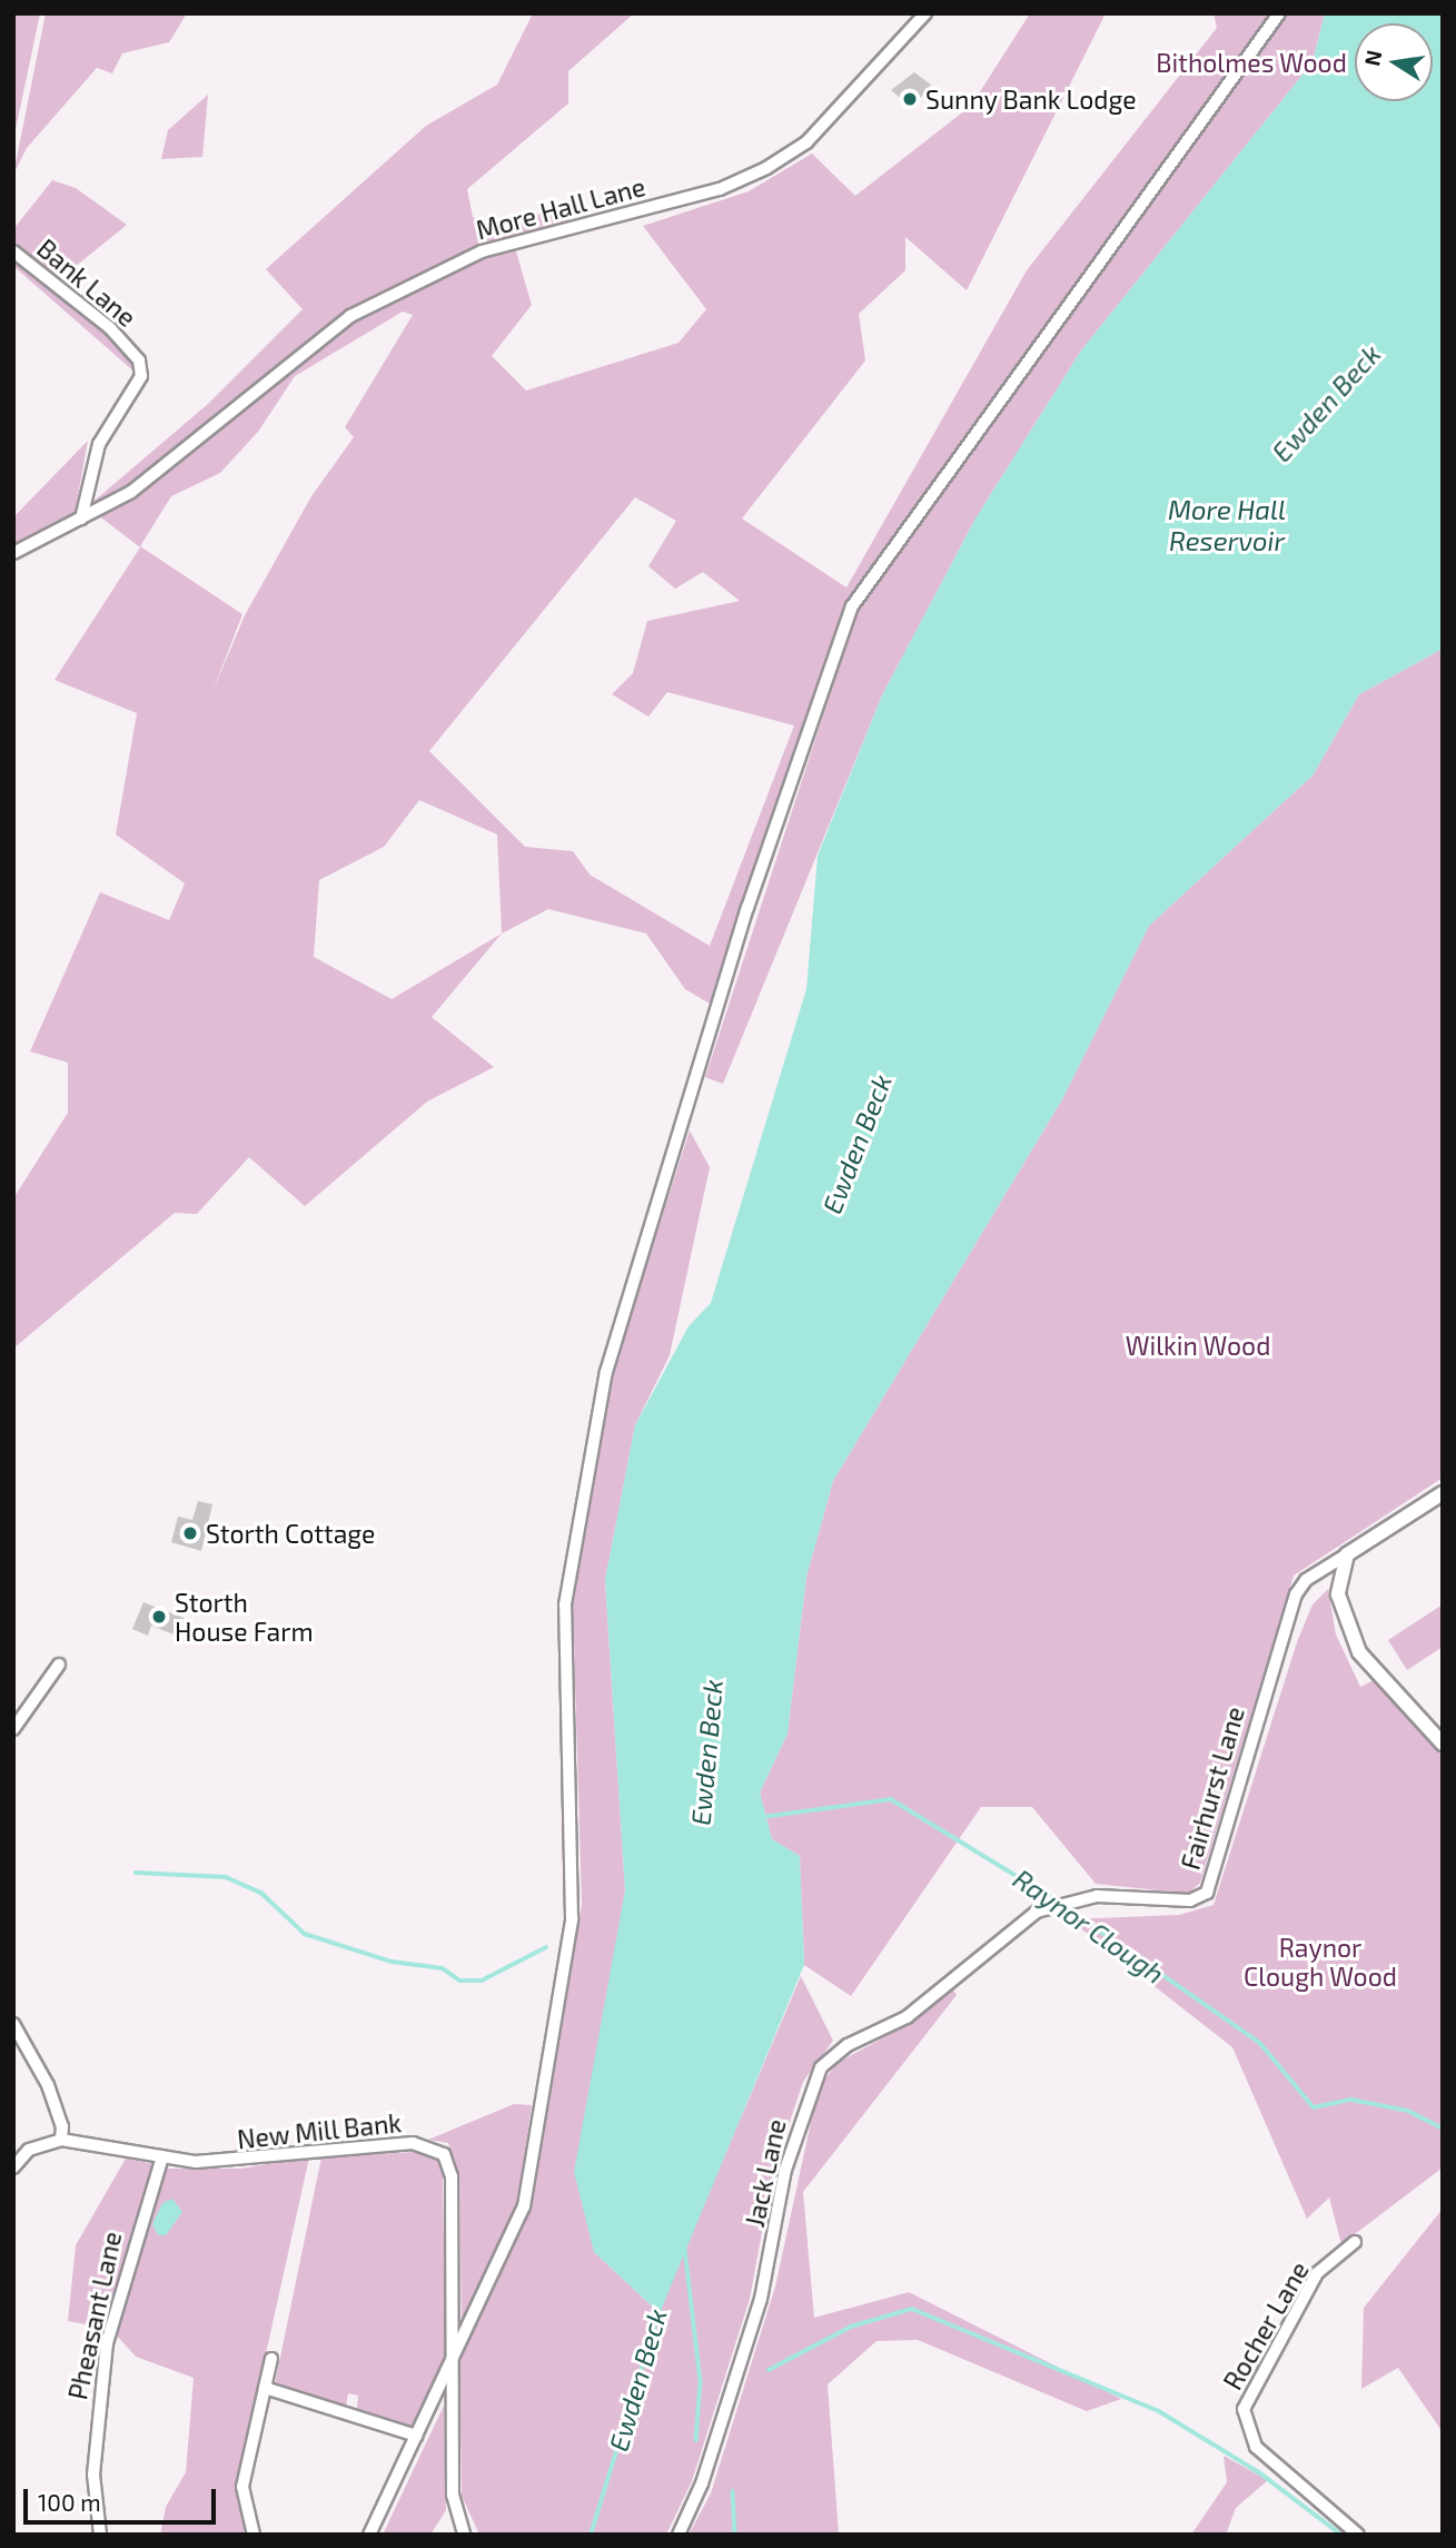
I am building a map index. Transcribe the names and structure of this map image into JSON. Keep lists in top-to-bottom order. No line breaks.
{"streets":{"street":["More Hall Lane","Bank Lane","Fairhurst Lane","New Mill Bank","Jack Lane","Pheasant Lane","Rocher Lane"]},"crossings":[["More Hall Lane","Bank Lane"],["Fairhurst Lane","Jack Lane"],["New Mill Bank","Pheasant Lane"]],"water":["Ewden Beck","More Hall Reservoir","Raynor Clough"],"parks":["Bitholmes Wood","Wilkin Wood","Raynor Clough Wood"],"places":["Sunny Bank Lodge","Storth Cottage","Storth House Farm"],"scale_bar":"100 m","north":"left"}
